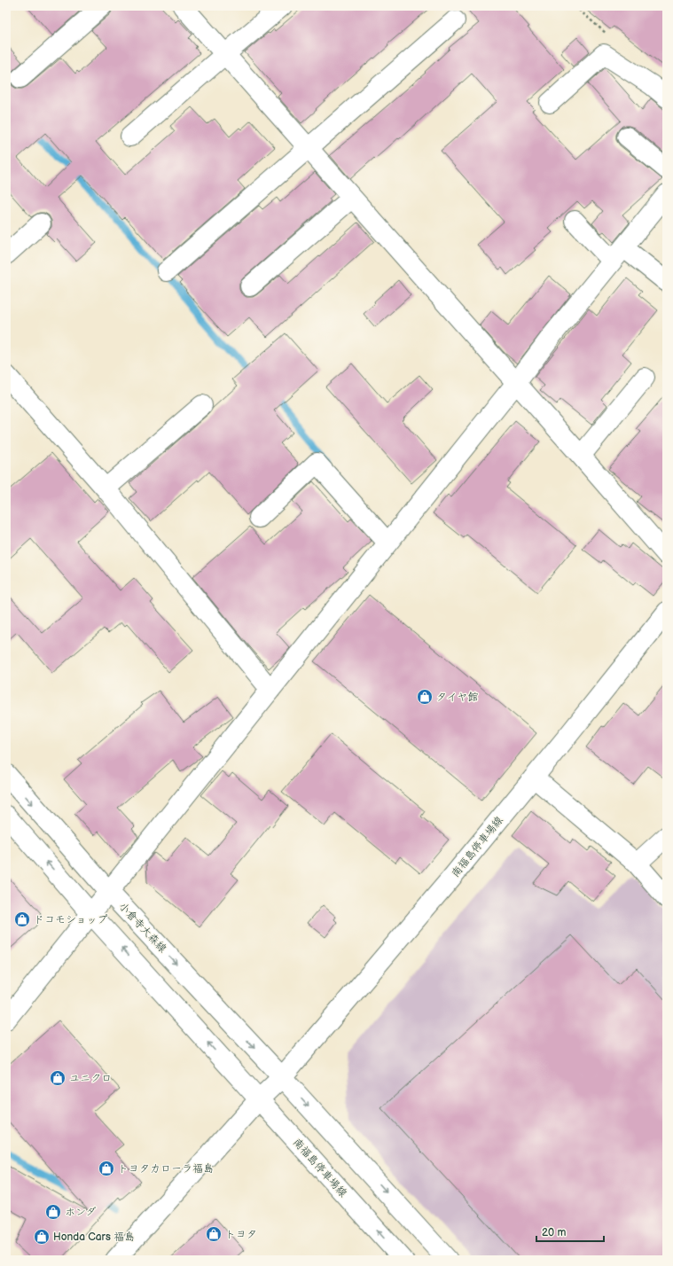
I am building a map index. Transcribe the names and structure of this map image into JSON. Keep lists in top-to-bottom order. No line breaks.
{"streets":{"street":["南福島停車場線","小倉寺大森線"]},"crossings":[["南福島停車場線","小倉寺大森線"]],"places":{"shop":["タイヤ館","ドコモショップ","ユニクロ","トヨタカローラ福島","ホンダ","トヨタ","Honda Cars 福島"]},"scale_bar":"20 m"}
